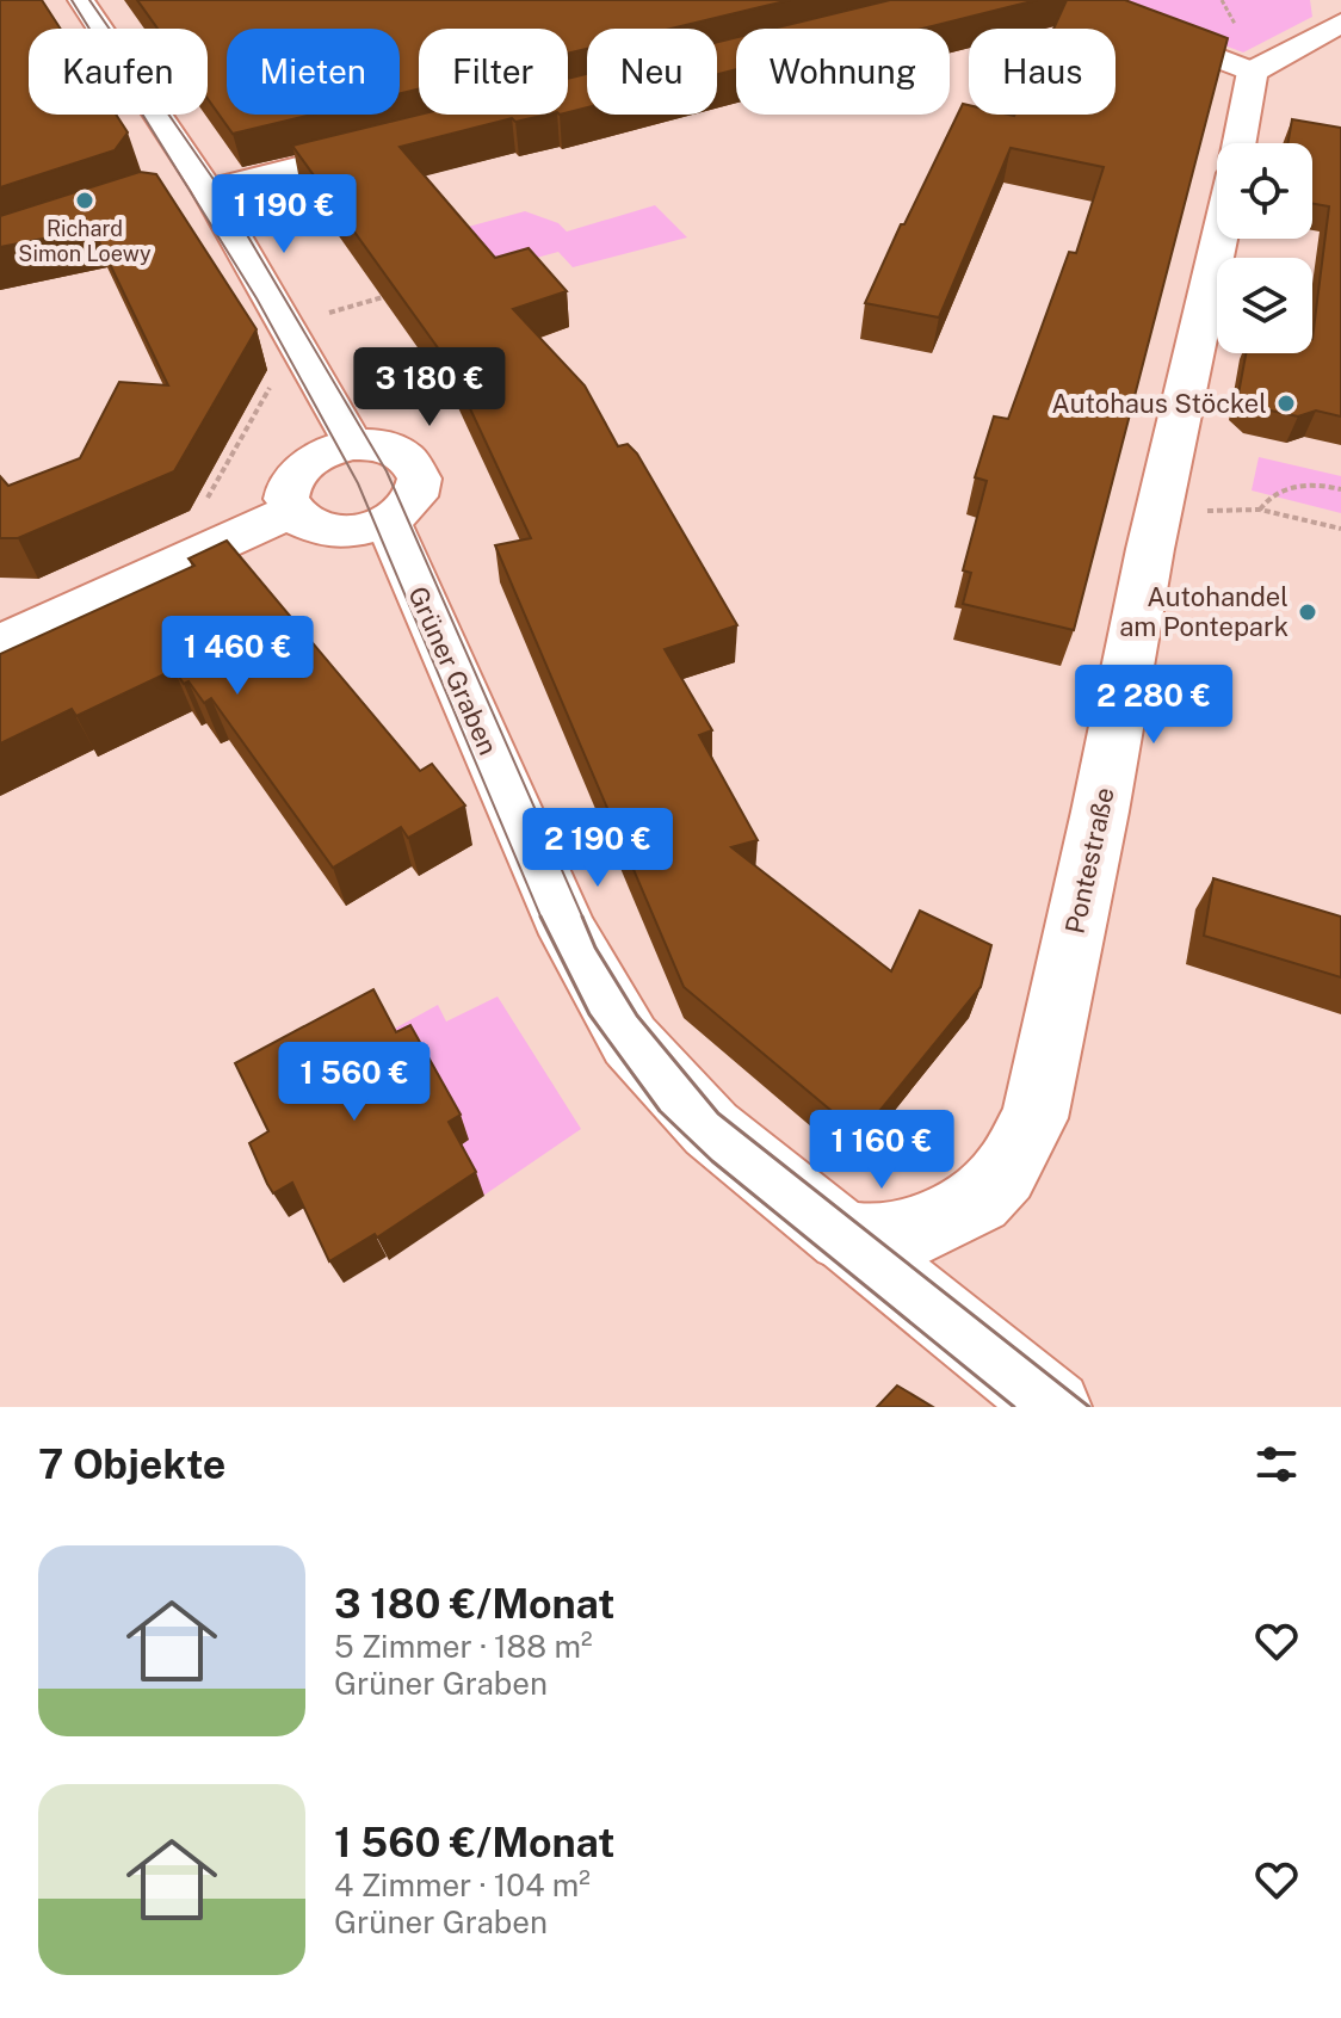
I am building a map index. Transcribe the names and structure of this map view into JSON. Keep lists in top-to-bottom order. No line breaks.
{"streets":{"street":["Grüner Graben","Pontestraße"]},"crossings":[["Grüner Graben","Pontestraße"]],"places":["Richard Simon Loewy","Autohaus Stöckel","Autohandel am Pontepark"],"page":{"chip":["Kaufen","Mieten","Filter","Neu","Wohnung","Haus"],"price":["1 190 €","3 180 €","1 460 €","2 280 €","2 190 €","1 560 €","1 160 €"],"heading":"7 Objekte","list":[{"name":"3 180 €/Monat","note":"5 Zimmer · 188 m² · Grüner Graben"},{"name":"1 560 €/Monat","note":"4 Zimmer · 104 m² · Grüner Graben"}]}}
